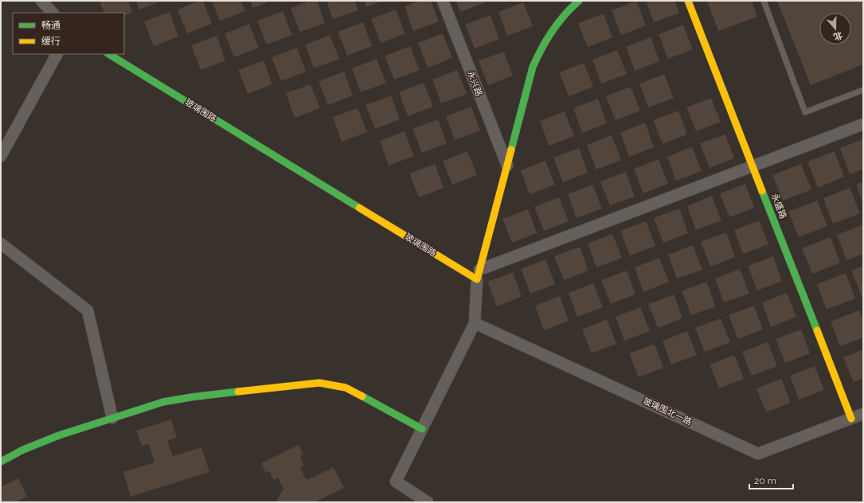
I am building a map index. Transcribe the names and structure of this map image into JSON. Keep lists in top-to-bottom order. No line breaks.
{"streets":{"street":["永兴路","玻璃围路","永盛路","玻璃围北一路"]},"crossings":[["永盛路","玻璃围北一路"]],"legend":["畅通","缓行"],"scale_bar":"20 m","north":"bottom"}
